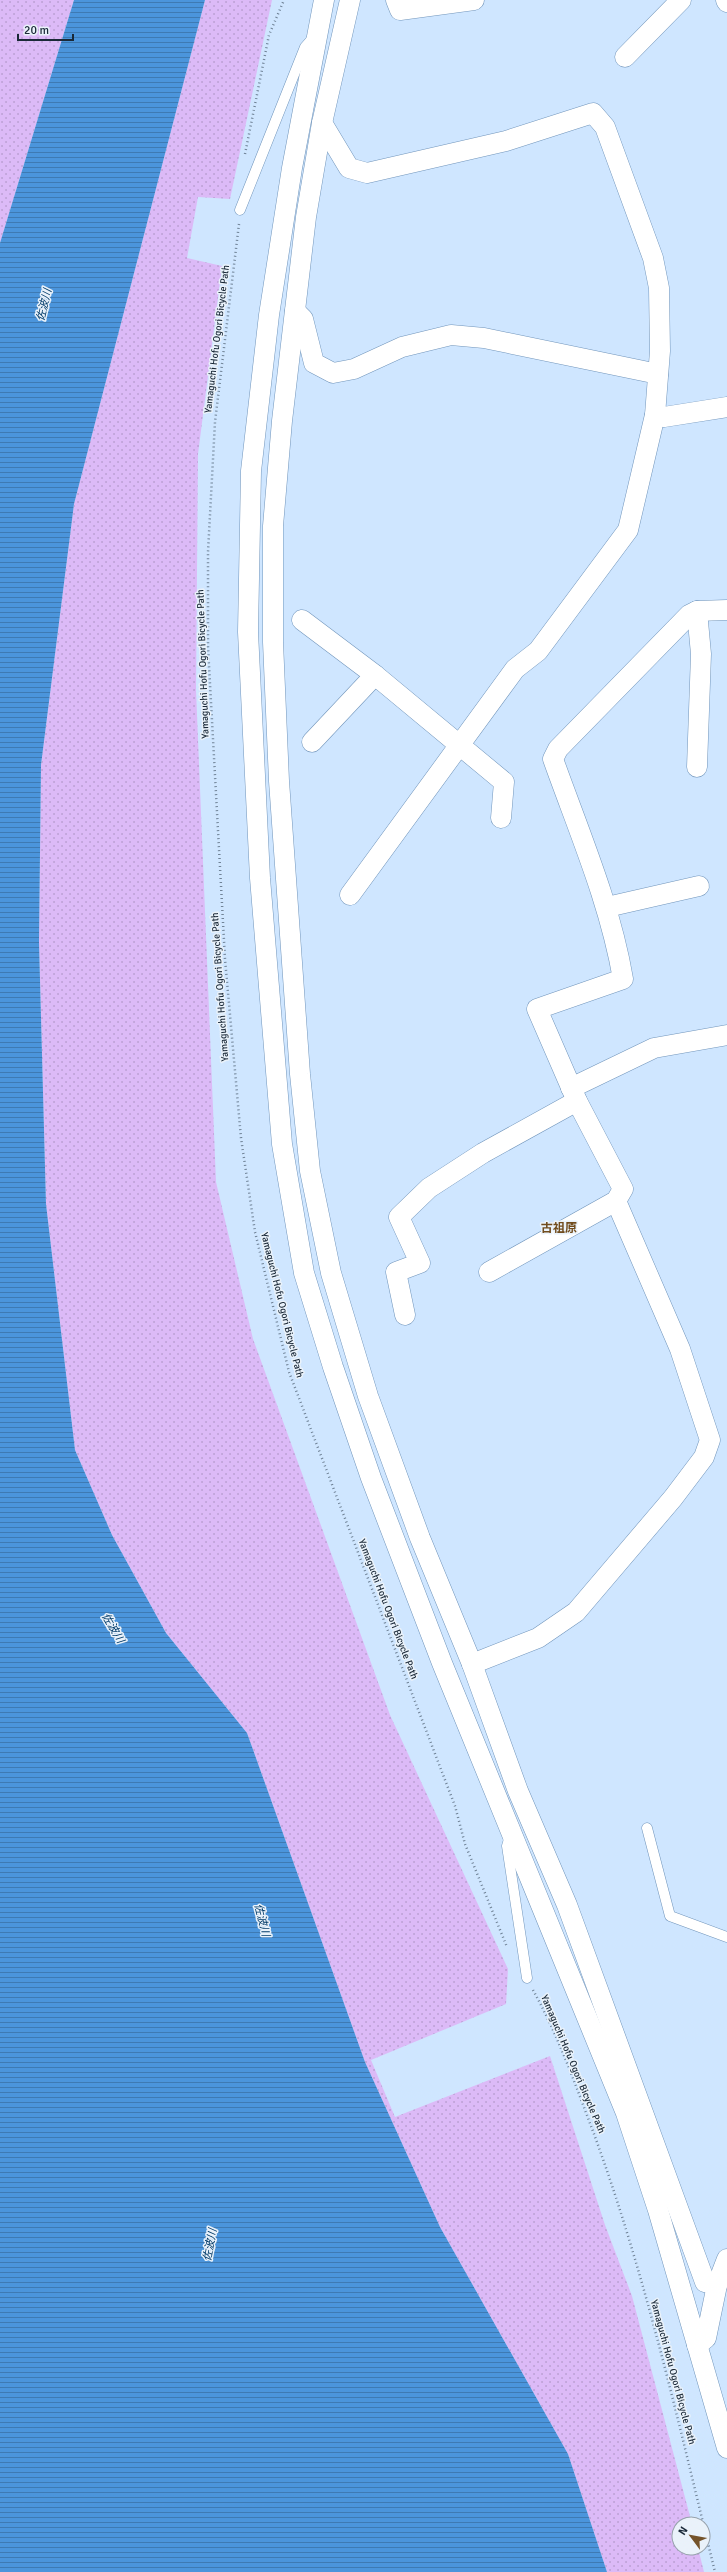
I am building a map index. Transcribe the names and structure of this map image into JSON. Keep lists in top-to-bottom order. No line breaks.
{"streets":{"path":["Yamaguchi Hofu Ogori Bicycle Path"]},"districts":["古祖原"],"water":["佐波川"],"scale_bar":"20 m","north":"top left"}
